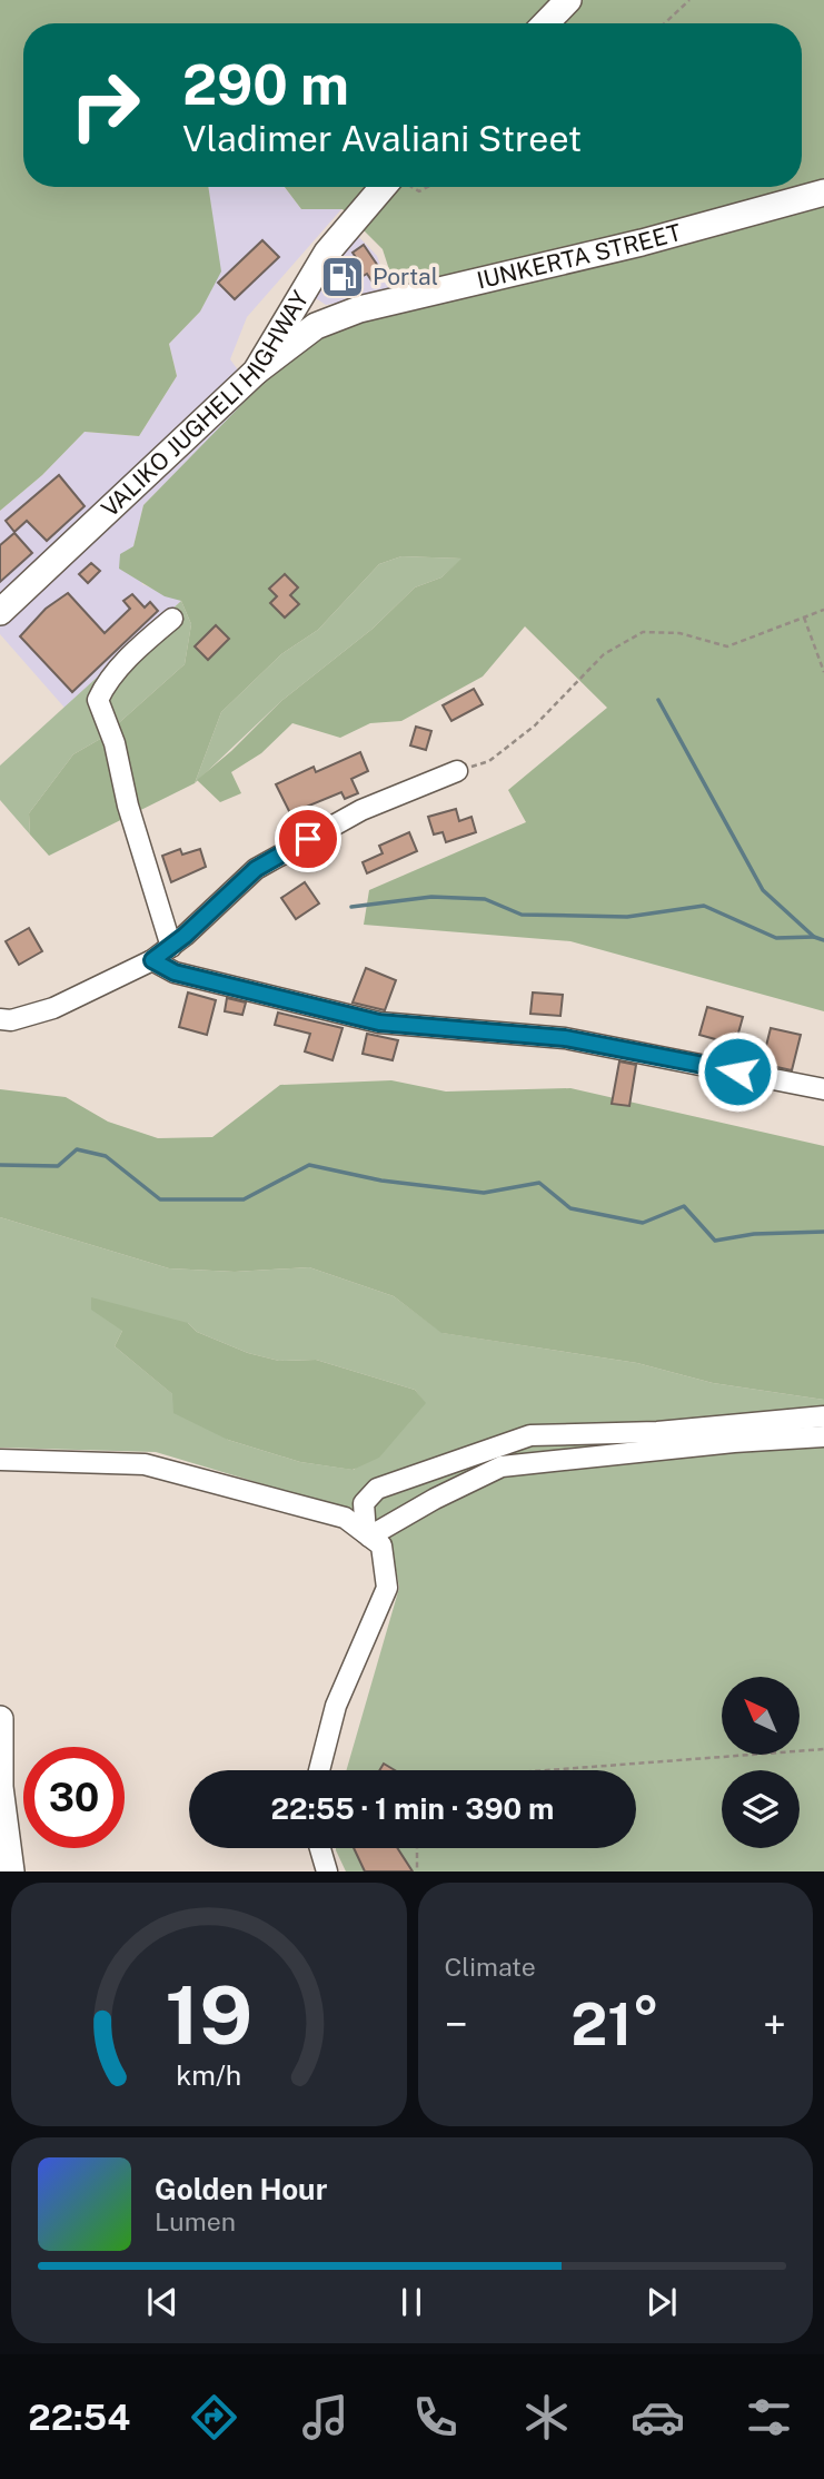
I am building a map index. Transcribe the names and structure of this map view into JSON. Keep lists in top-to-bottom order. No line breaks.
{"streets":{"main road":["IUNKERTA STREET","VALIKO JUGHELI HIGHWAY"]},"crossings":[["IUNKERTA STREET","VALIKO JUGHELI HIGHWAY"]],"places":{"fuel station":["Portal"]},"north":"top left","page":{"turn":["290 m","Vladimer Avaliani Street"],"limit":"30","trip":"22:55 · 1 min · 390 m","tile":"Climate","heat":["−","21°","+"],"song":["Golden Hour","Lumen"],"tabs":"22:54","gauge":["19","km/h"]}}
